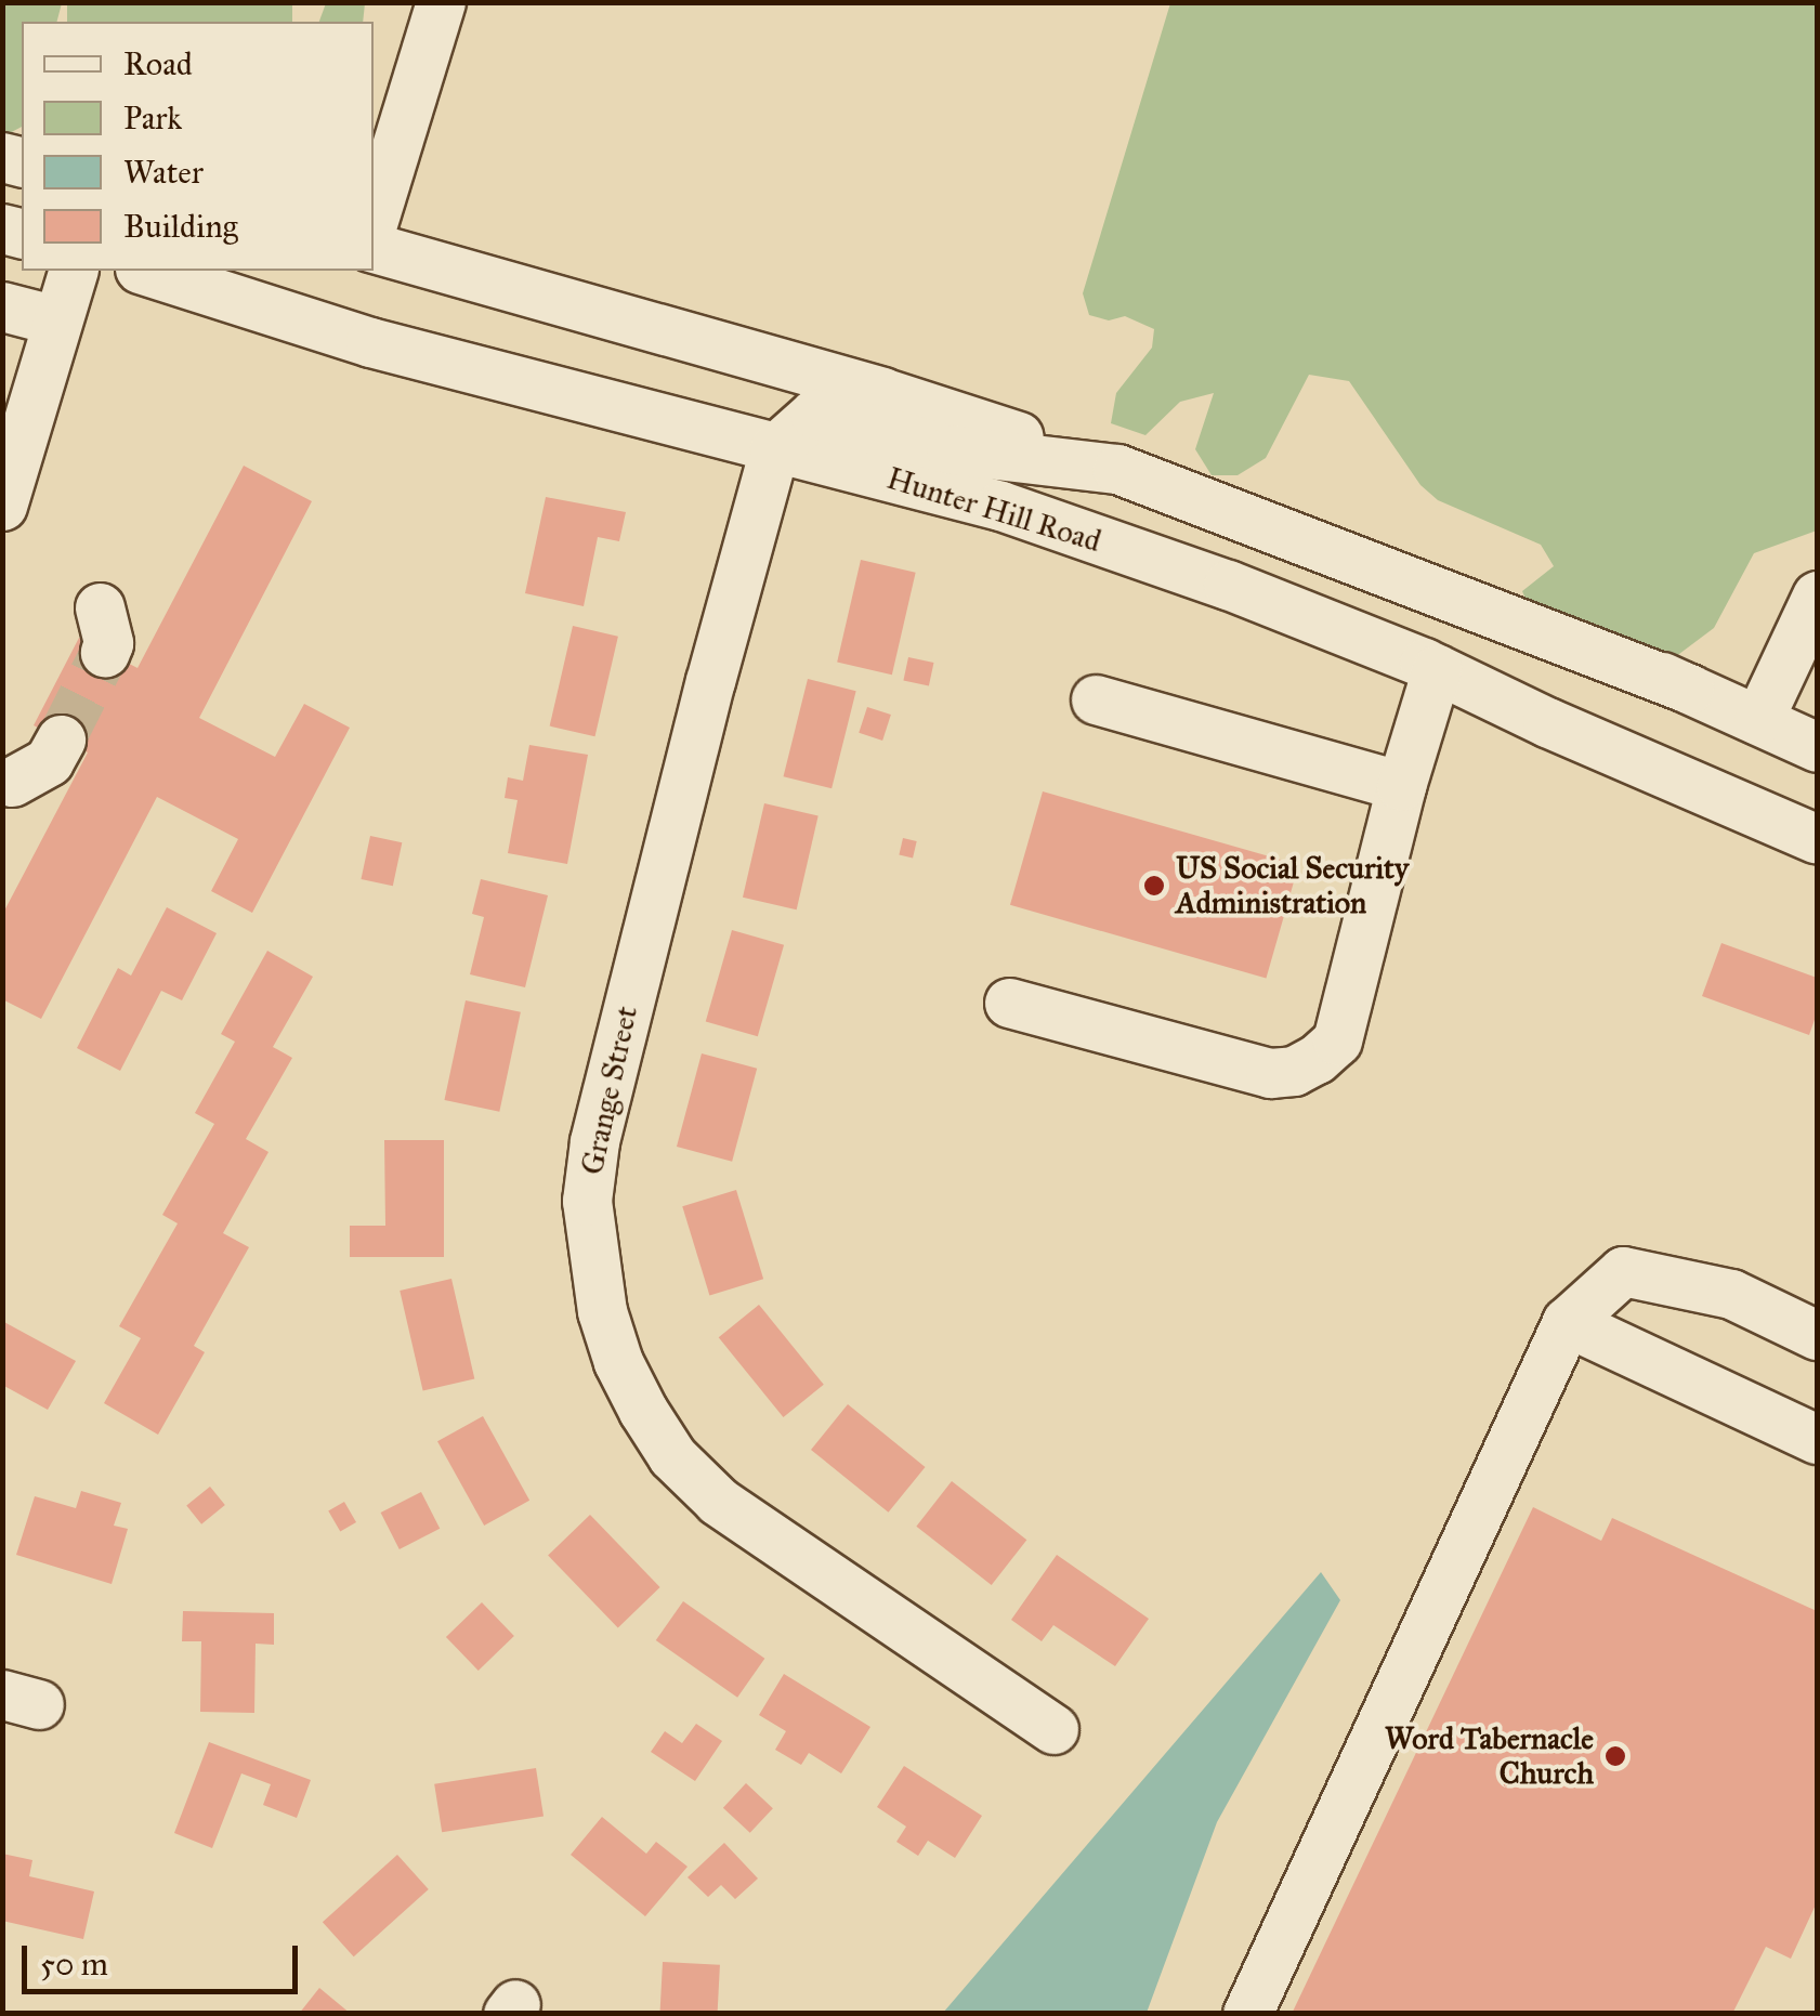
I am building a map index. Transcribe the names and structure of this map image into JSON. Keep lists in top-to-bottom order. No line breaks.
{"streets":{"street":["Hunter Hill Road","Grange Street"]},"crossings":[["Hunter Hill Road","Grange Street"]],"places":["US Social Security Administration","Word Tabernacle Church"],"legend":["Road","Park","Water","Building"],"scale_bar":"50 m"}
